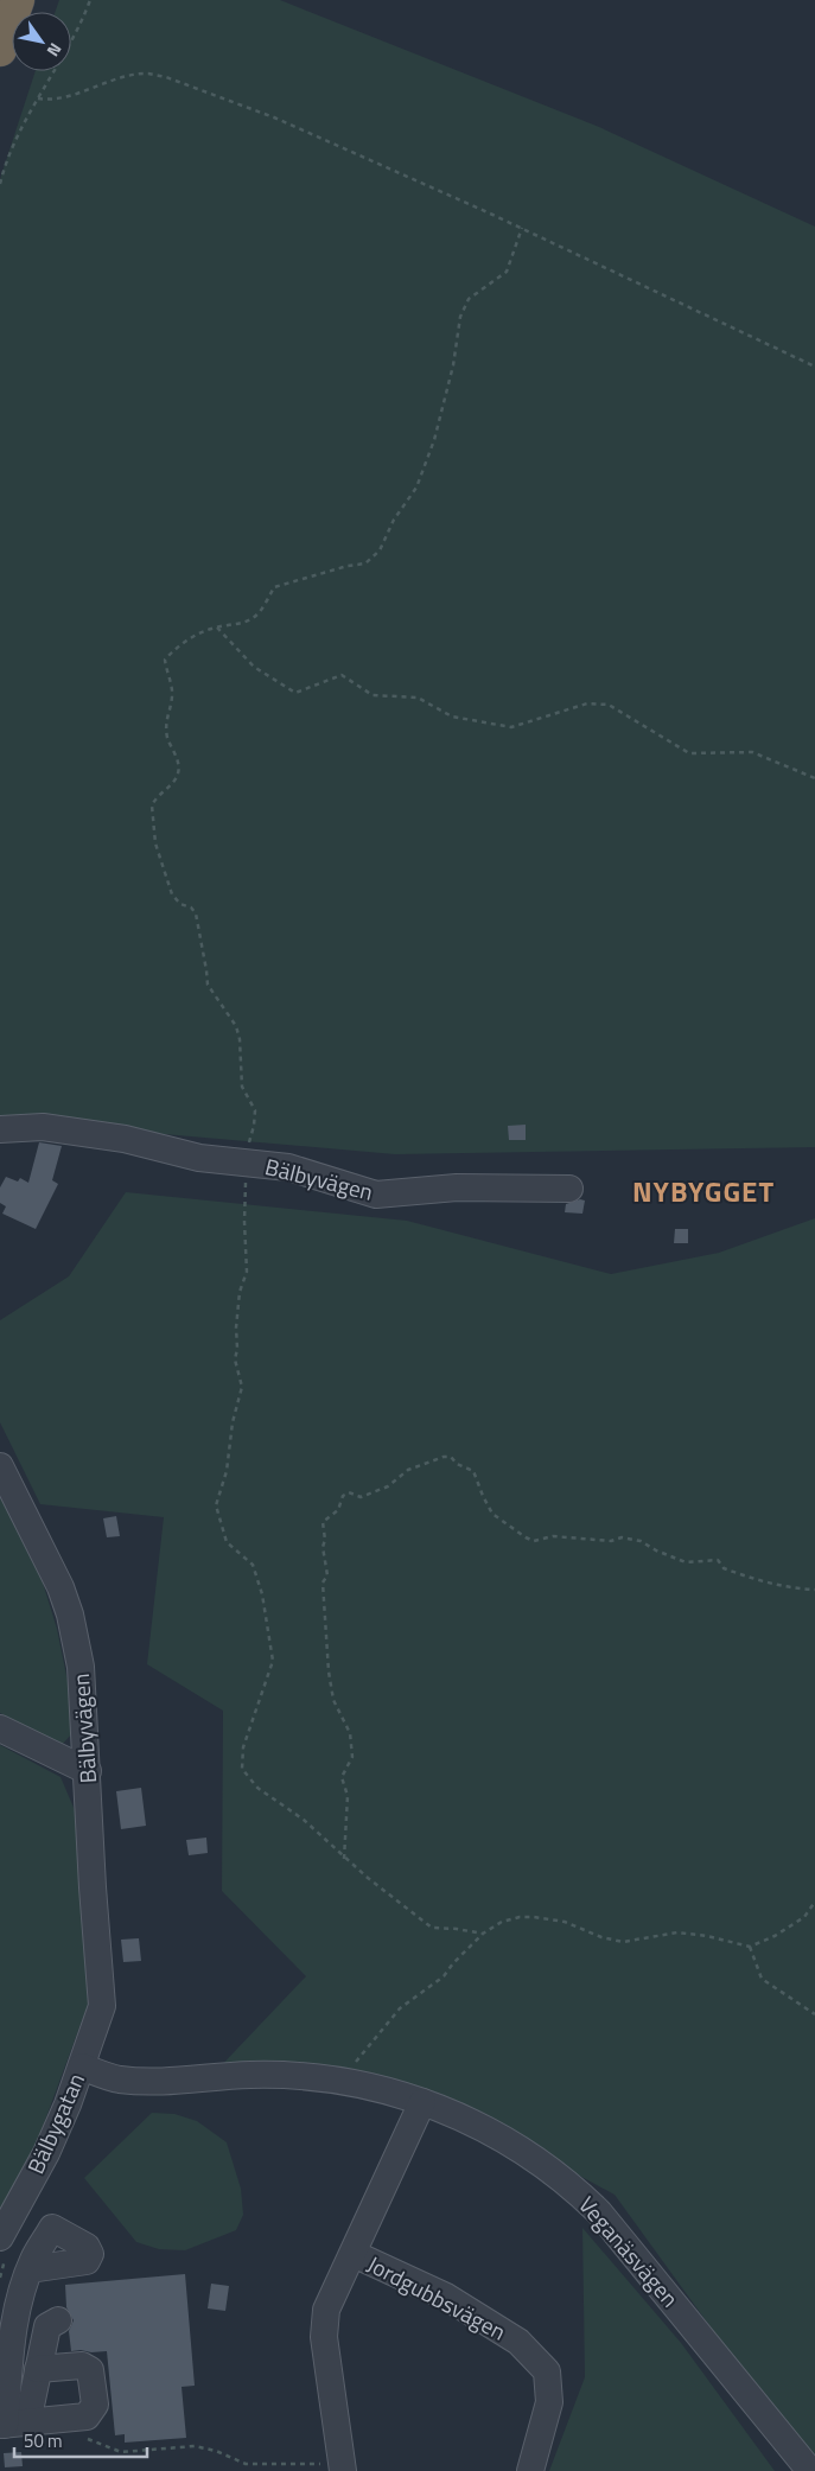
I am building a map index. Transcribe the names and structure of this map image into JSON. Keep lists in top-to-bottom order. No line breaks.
{"streets":{"street":["Bälbyvägen","Bälbygatan","Veganäsvägen","Jordgubbsvägen"]},"crossings":[["Bälbyvägen","Bälbygatan"],["Bälbygatan","Veganäsvägen"],["Veganäsvägen","Jordgubbsvägen"]],"districts":["NYBYGGET"],"scale_bar":"50 m","north":"bottom right"}
